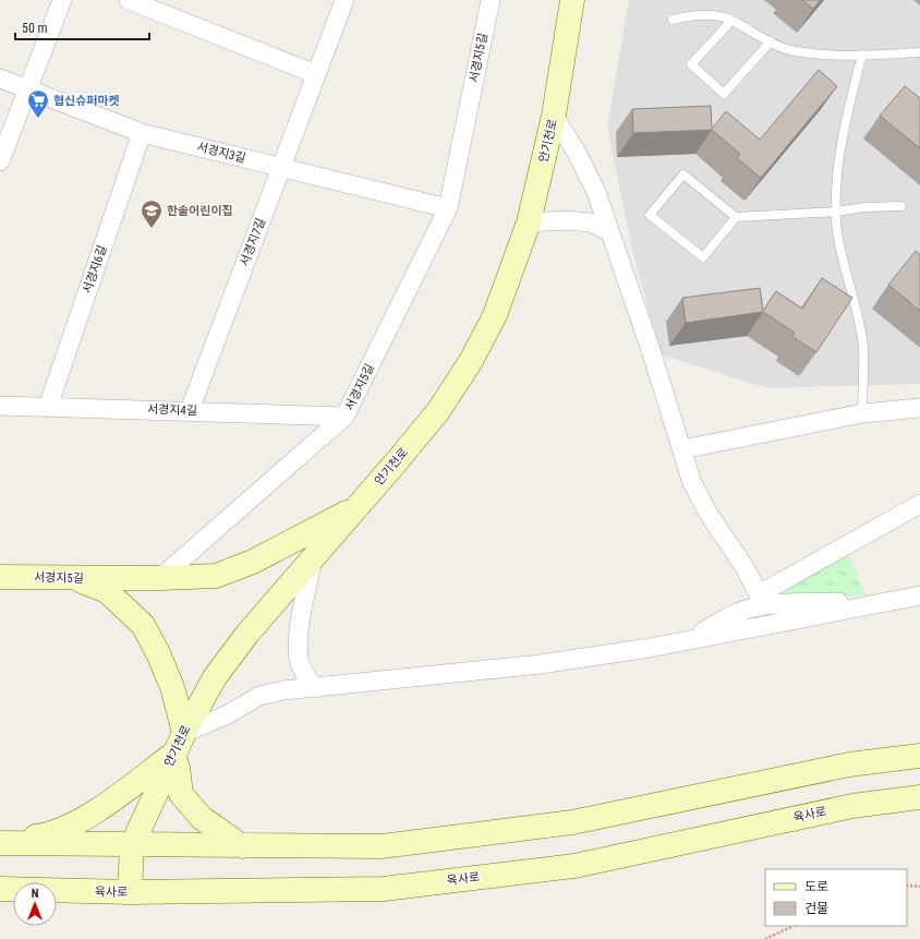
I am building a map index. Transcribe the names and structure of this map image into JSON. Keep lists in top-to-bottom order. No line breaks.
{"streets":{"street":["서경지5길","안기천로","서경지3길","서경지7길","서경지6길","서경지4길","육사로"]},"crossings":[["서경지5길","서경지3길"],["서경지5길","서경지4길"],["안기천로","육사로"],["서경지3길","서경지7길"],["서경지3길","서경지6길"],["서경지7길","서경지4길"],["서경지6길","서경지4길"]],"places":{"supermarket":["협신슈퍼마켓"],"school or university":["한솔어린이집"]},"legend":["도로","건물"],"scale_bar":"50 m","north":"top"}
